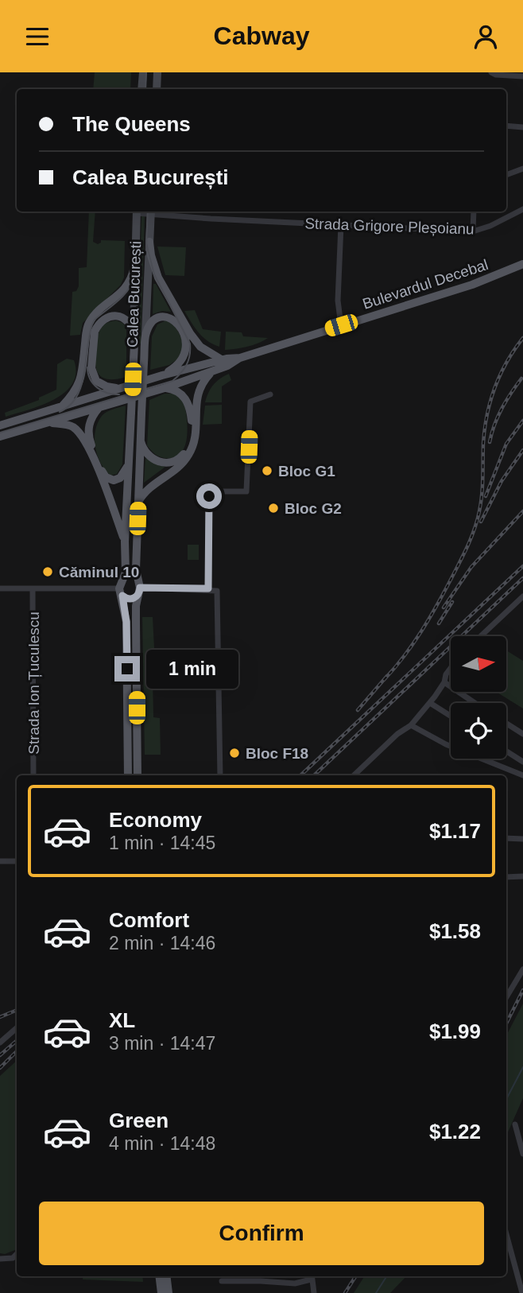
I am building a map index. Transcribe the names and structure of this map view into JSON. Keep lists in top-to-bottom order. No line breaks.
{"streets":{"main road":["Bulevardul Decebal","Calea București"],"street":["Strada Grigore Pleșoianu","Strada Ion Țuculescu"]},"crossings":[["Strada Grigore Pleșoianu","Calea București"]],"places":["Bloc G1","Bloc G2","Căminul 10","Bloc F18"],"north":"right","page":{"header":"Cabway","banner":["The Queens","Calea București"],"bubble":"1 min","list":[{"name":"Economy","note":"1 min · 14:45","value":"$1.17"},{"name":"Comfort","note":"2 min · 14:46","value":"$1.58"},{"name":"XL","note":"3 min · 14:47","value":"$1.99"},{"name":"Green","note":"4 min · 14:48","value":"$1.22"}],"buttons":"Confirm"}}
